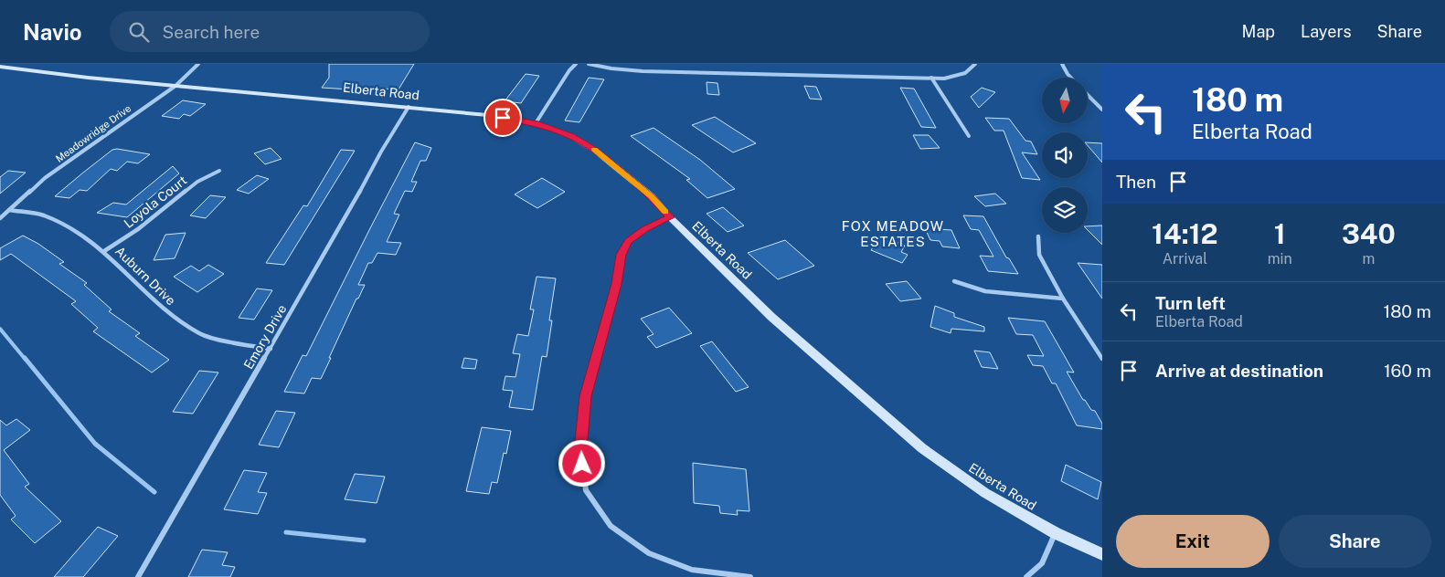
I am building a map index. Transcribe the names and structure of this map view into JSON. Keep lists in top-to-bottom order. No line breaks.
{"streets":{"street":["Elberta Road","Meadowridge Drive","Loyola Court","Auburn Drive","Emory Drive"]},"crossings":[["Elberta Road","Meadowridge Drive"],["Elberta Road","Emory Drive"],["Meadowridge Drive","Auburn Drive"],["Loyola Court","Auburn Drive"],["Auburn Drive","Emory Drive"]],"districts":["FOX MEADOW ESTATES"],"north":"bottom","page":{"header":"Navio","search":"Search here","nav":["Map","Layers","Share"],"turn":["180 m","Elberta Road"],"then":"Then","eta":["14:12","Arrival","1","min","340","m"],"list":[{"name":"Turn left","note":"Elberta Road","value":"180 m"},{"name":"Arrive at destination","value":"160 m"}],"buttons":["Exit","Share"]}}
